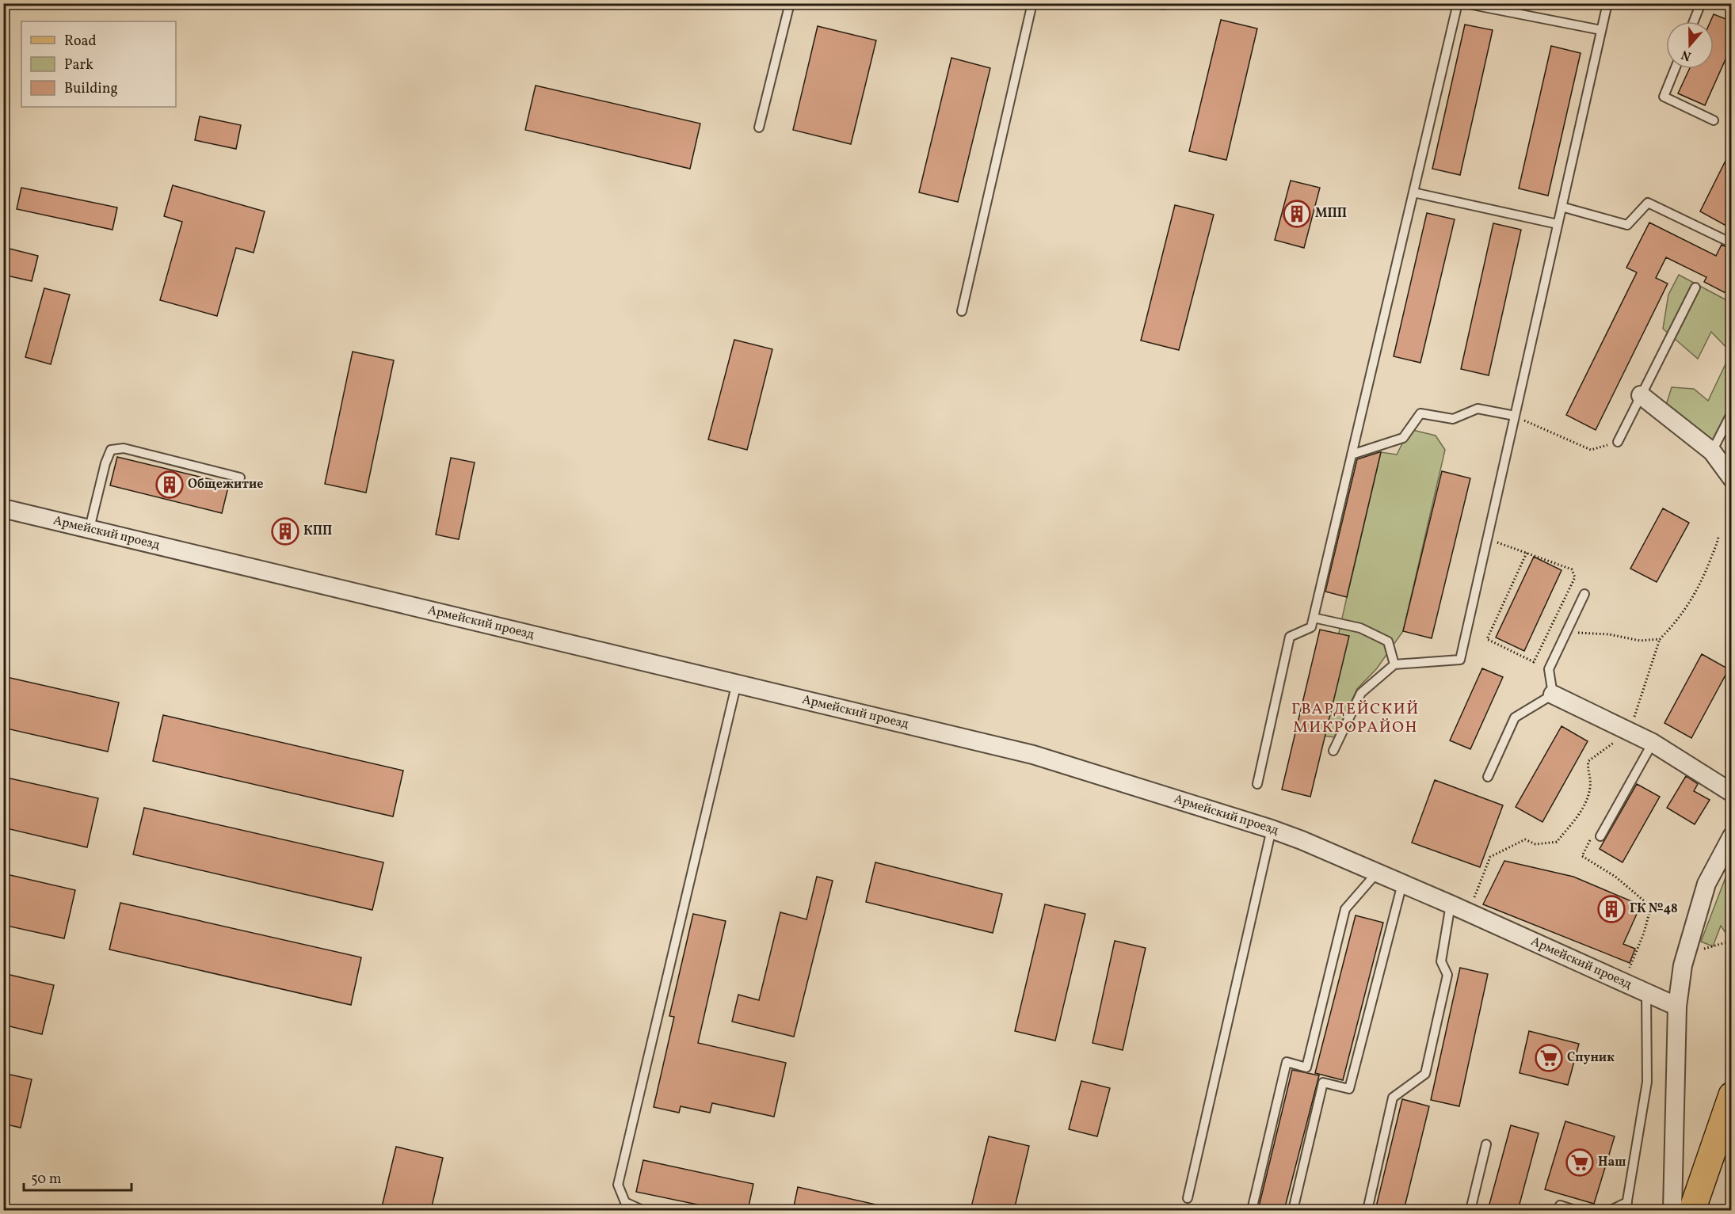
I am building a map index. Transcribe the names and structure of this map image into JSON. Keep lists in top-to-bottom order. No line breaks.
{"streets":{"street":["Армейский проезд"]},"districts":["ГВАРДЕЙСКИЙ МИКРОРАЙОН"],"places":{"building":["МПП","Общежитие","КПП","ГК №48"],"supermarket":["Спуник","Наш"]},"legend":["Road","Park","Building"],"scale_bar":"50 m","north":"bottom"}
